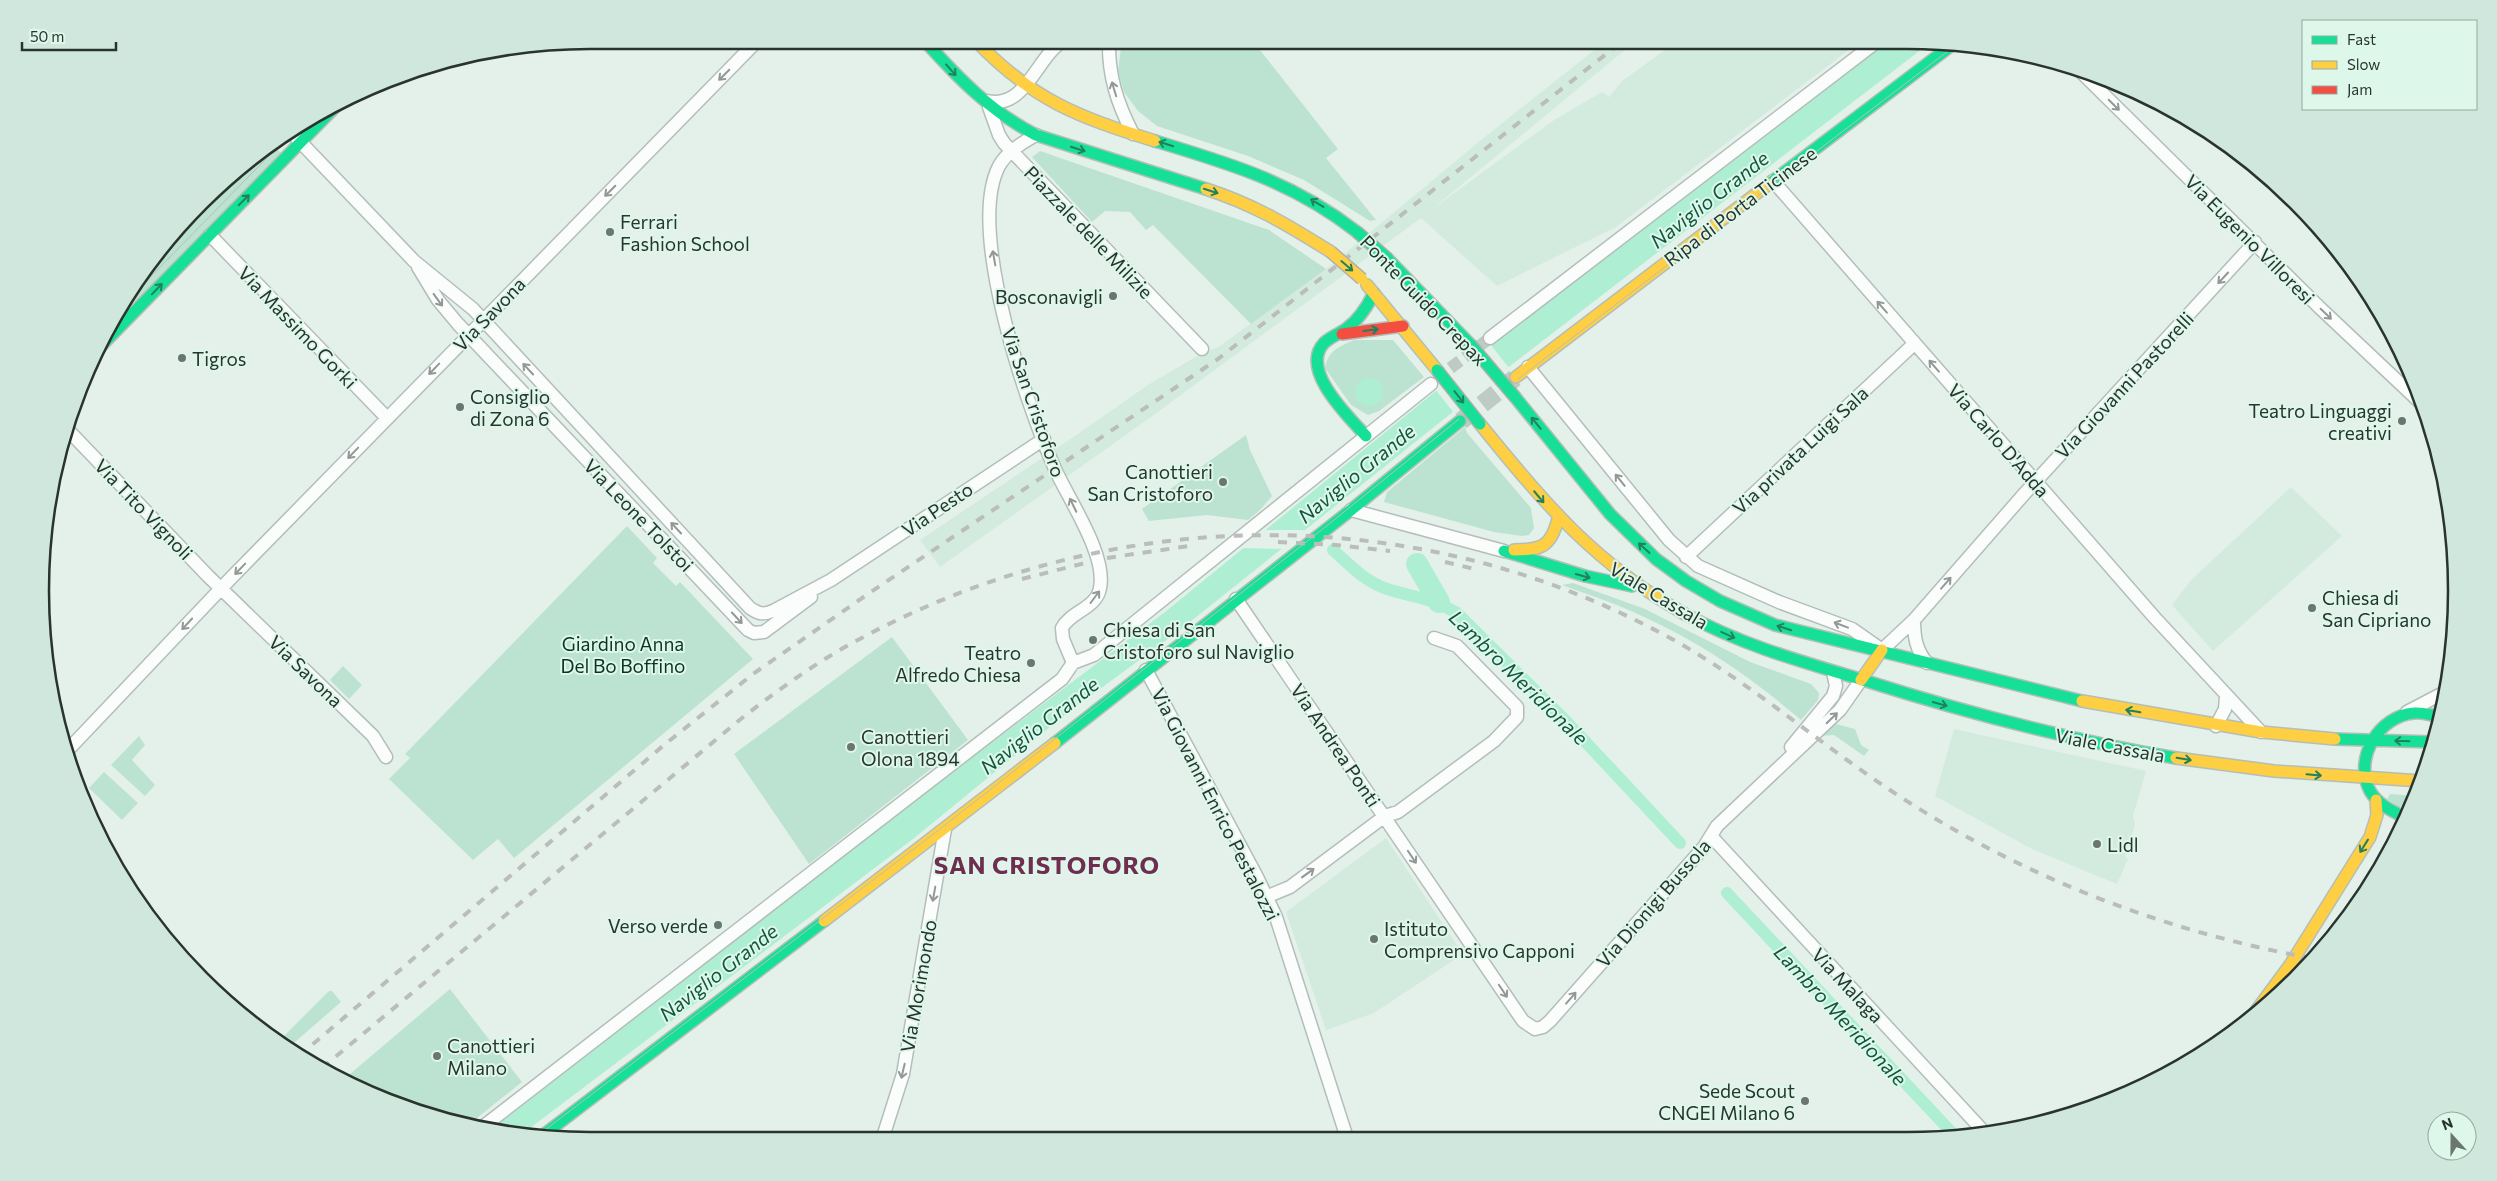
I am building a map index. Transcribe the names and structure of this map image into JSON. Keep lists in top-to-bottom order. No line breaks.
{"streets":{"main road":["Ripa di Porta Ticinese","Piazzale delle Milizie","Ponte Guido Crepax","Viale Cassala"],"street":["Via Eugenio Villoresi","Via Savona","Via Massimo Gorki","Via Giovanni Pastorelli","Via San Cristoforo","Via Carlo D'Adda","Via privata Luigi Sala","Via Tito Vignoli","Via Pesto","Via Leone Tolstoi","Via Andrea Ponti","Via Giovanni Enrico Pestalozzi","Via Dionigi Bussola","Via Malaga","Via Morimondo"]},"crossings":[["Ripa di Porta Ticinese","Via Carlo D'Adda"],["Ripa di Porta Ticinese","Viale Cassala"],["Piazzale delle Milizie","Ponte Guido Crepax"],["Piazzale delle Milizie","Via San Cristoforo"],["Via Eugenio Villoresi","Via Giovanni Pastorelli"],["Ponte Guido Crepax","Viale Cassala"],["Via Savona","Via Massimo Gorki"],["Via Savona","Via Tito Vignoli"],["Via Savona","Via Leone Tolstoi"],["Via Giovanni Pastorelli","Via Carlo D'Adda"],["Via Giovanni Pastorelli","Viale Cassala"],["Via San Cristoforo","Via Pesto"],["Via Carlo D'Adda","Via privata Luigi Sala"],["Via Carlo D'Adda","Viale Cassala"],["Via privata Luigi Sala","Viale Cassala"],["Via Pesto","Via Leone Tolstoi"],["Viale Cassala","Via Dionigi Bussola"],["Via Andrea Ponti","Via Dionigi Bussola"],["Via Dionigi Bussola","Via Malaga"]],"one_way":["Via Eugenio Villoresi","Via Savona","Via San Cristoforo","Via Carlo D'Adda","Via Morimondo"],"districts":["SAN CRISTOFORO"],"water":["Naviglio Grande","Lambro Meridionale"],"parks":["Giardino Anna Del Bo Boffino"],"places":["Ferrari Fashion School","Bosconavigli","Tigros","Consiglio di Zona 6","Teatro Linguaggi creativi","Canottieri San Cristoforo","Chiesa di San Cipriano","Chiesa di San Cristoforo sul Naviglio","Teatro Alfredo Chiesa","Canottieri Olona 1894","Lidl","Verso verde","Istituto Comprensivo Capponi","Canottieri Milano","Sede Scout CNGEI Milano 6"],"legend":["Fast","Slow","Jam"],"scale_bar":"50 m","north":"top"}
